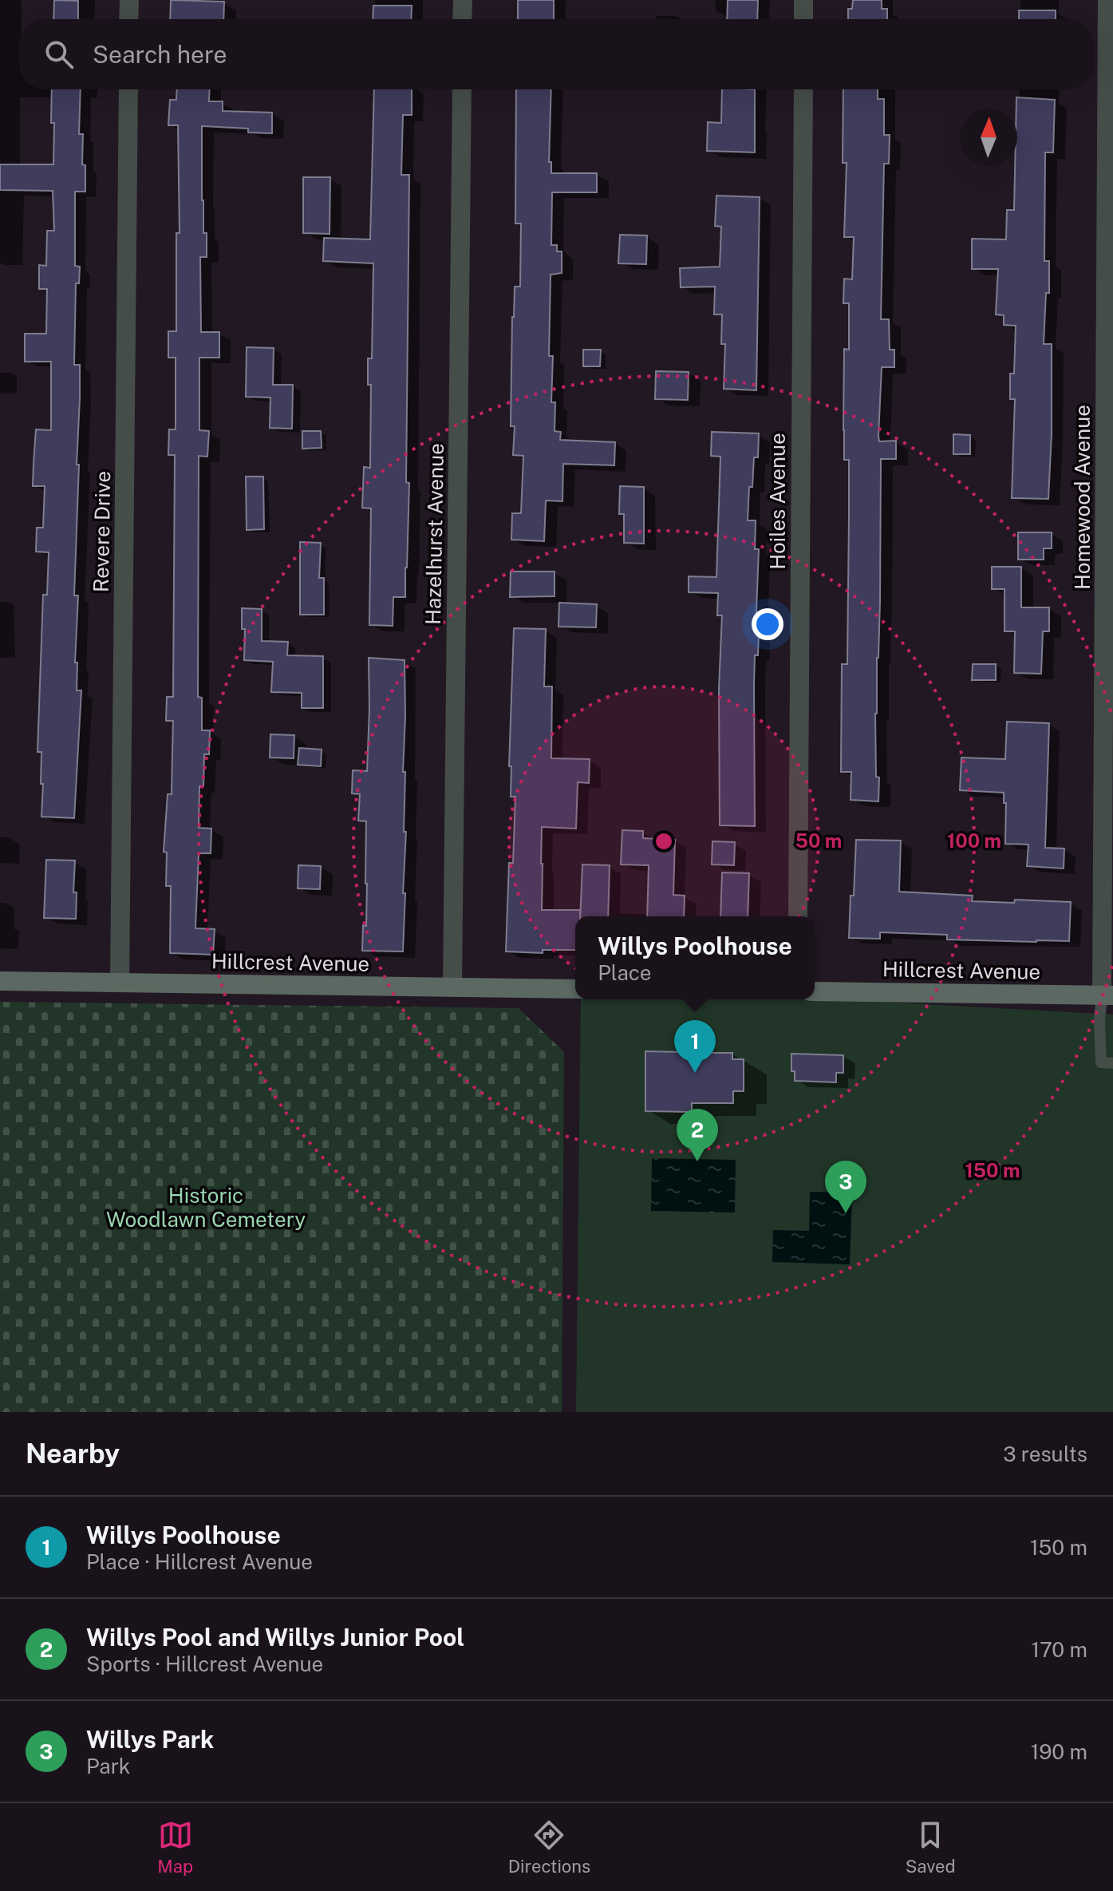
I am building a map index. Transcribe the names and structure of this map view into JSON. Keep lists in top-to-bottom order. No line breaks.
{"streets":{"street":["Homewood Avenue","Hoiles Avenue","Revere Drive","Hazelhurst Avenue","Hillcrest Avenue"]},"crossings":[["Homewood Avenue","Hillcrest Avenue"],["Revere Drive","Hillcrest Avenue"],["Hazelhurst Avenue","Hillcrest Avenue"]],"parks":["Historic Woodlawn Cemetery"],"north":"top","page":{"search":"Search here","popup":["Willys Poolhouse","Place"],"pins":["1","2","3"],"heading":["Nearby","3 results"],"list":[{"mark":"1","name":"Willys Poolhouse","note":"Place · Hillcrest Avenue","value":"150 m"},{"mark":"2","name":"Willys Pool and Willys Junior Pool","note":"Sports · Hillcrest Avenue","value":"170 m"},{"mark":"3","name":"Willys Park","note":"Park","value":"190 m"}],"nav":["Map","Directions","Saved"]},"rings":["50 m","100 m","150 m"]}
